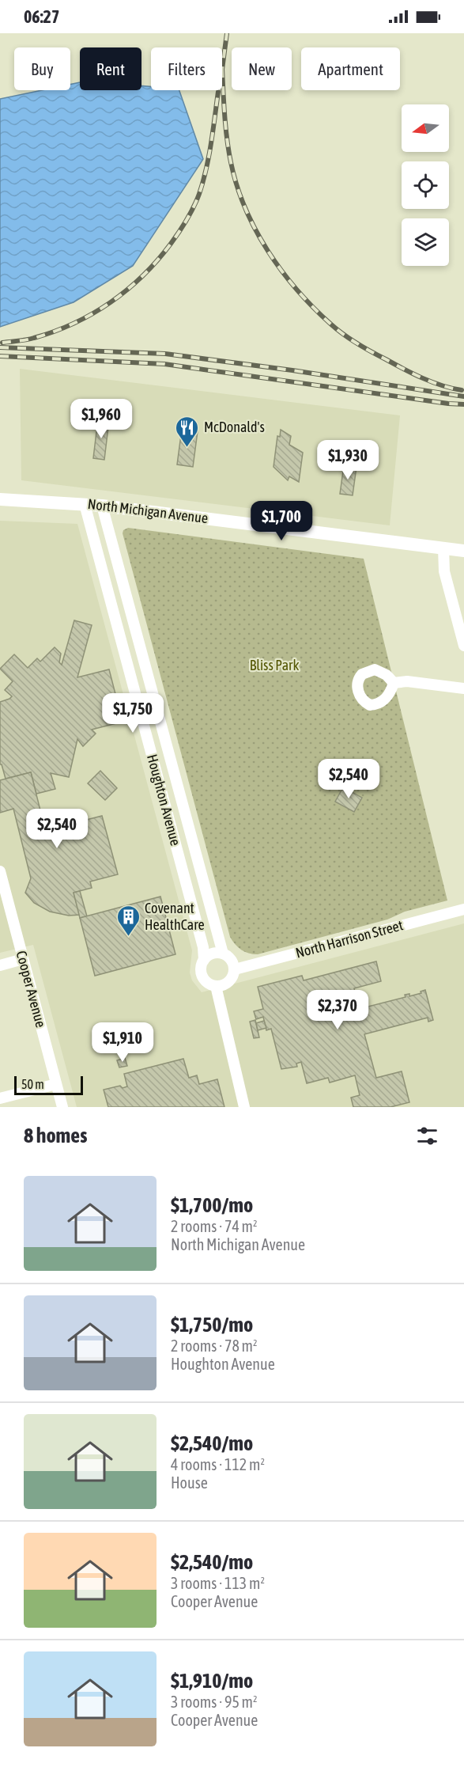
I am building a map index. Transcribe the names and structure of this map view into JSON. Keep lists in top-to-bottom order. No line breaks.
{"streets":{"main road":["North Michigan Avenue"],"street":["Houghton Avenue","North Harrison Street","Cooper Avenue"]},"crossings":[["North Michigan Avenue","Houghton Avenue"],["Houghton Avenue","North Harrison Street"]],"parks":["Bliss Park"],"places":{"restaurant":["McDonald's"],"building":["Covenant HealthCare"]},"scale_bar":"50 m","north":"left","page":{"status":"06:27","chip":["Buy","Rent","Filters","New","Apartment"],"price":["$1,960","$1,930","$1,700","$1,750","$2,540","$2,540","$2,370","$1,910"],"scale":"50 m","heading":"8 homes","list":[{"name":"$1,700/mo","note":"2 rooms · 74 m² · North Michigan Avenue"},{"name":"$1,750/mo","note":"2 rooms · 78 m² · Houghton Avenue"},{"name":"$2,540/mo","note":"4 rooms · 112 m² · House"},{"name":"$2,540/mo","note":"3 rooms · 113 m² · Cooper Avenue"},{"name":"$1,910/mo","note":"3 rooms · 95 m² · Cooper Avenue"}]}}
